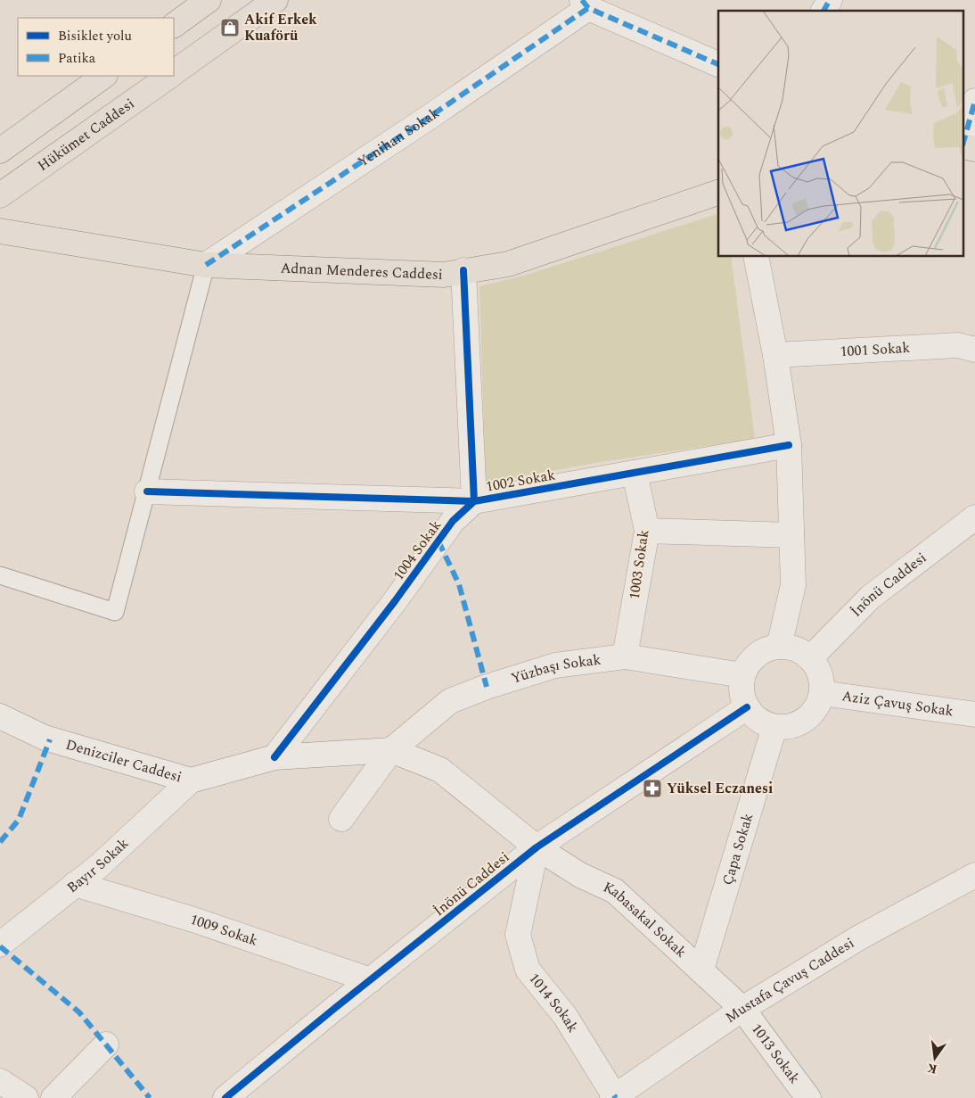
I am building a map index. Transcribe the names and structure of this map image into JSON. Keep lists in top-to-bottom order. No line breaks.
{"streets":{"main road":["Hükümet Caddesi","Adnan Menderes Caddesi"],"street":["Yenihan Sokak","1001 Sokak","1002 Sokak","1004 Sokak","1003 Sokak","İnönü Caddesi","Yüzbaşı Sokak","Aziz Çavuş Sokak","Denizciler Caddesi","Çapa Sokak","Bayır Sokak","Kabasakal Sokak","1009 Sokak","Mustafa Çavuş Caddesi","1014 Sokak","1013 Sokak"]},"crossings":[["Yenihan Sokak","Adnan Menderes Caddesi"],["1002 Sokak","1004 Sokak"],["1002 Sokak","1003 Sokak"],["1004 Sokak","Denizciler Caddesi"],["1003 Sokak","Yüzbaşı Sokak"],["İnönü Caddesi","Yüzbaşı Sokak"],["İnönü Caddesi","Aziz Çavuş Sokak"],["İnönü Caddesi","Denizciler Caddesi"],["İnönü Caddesi","Çapa Sokak"],["İnönü Caddesi","Kabasakal Sokak"],["İnönü Caddesi","1009 Sokak"],["İnönü Caddesi","1014 Sokak"],["Yüzbaşı Sokak","Aziz Çavuş Sokak"],["Yüzbaşı Sokak","Denizciler Caddesi"],["Yüzbaşı Sokak","Çapa Sokak"],["Aziz Çavuş Sokak","Çapa Sokak"],["Denizciler Caddesi","Bayır Sokak"],["Denizciler Caddesi","Kabasakal Sokak"],["Denizciler Caddesi","1014 Sokak"],["Çapa Sokak","Kabasakal Sokak"],["Bayır Sokak","1009 Sokak"],["Kabasakal Sokak","Mustafa Çavuş Caddesi"],["Kabasakal Sokak","1014 Sokak"],["Kabasakal Sokak","1013 Sokak"],["Mustafa Çavuş Caddesi","1014 Sokak"],["Mustafa Çavuş Caddesi","1013 Sokak"]],"places":{"shop":["Akif Erkek Kuaförü"],"pharmacy":["Yüksel Eczanesi"]},"legend":["Bisiklet yolu","Patika"],"north":"bottom"}
